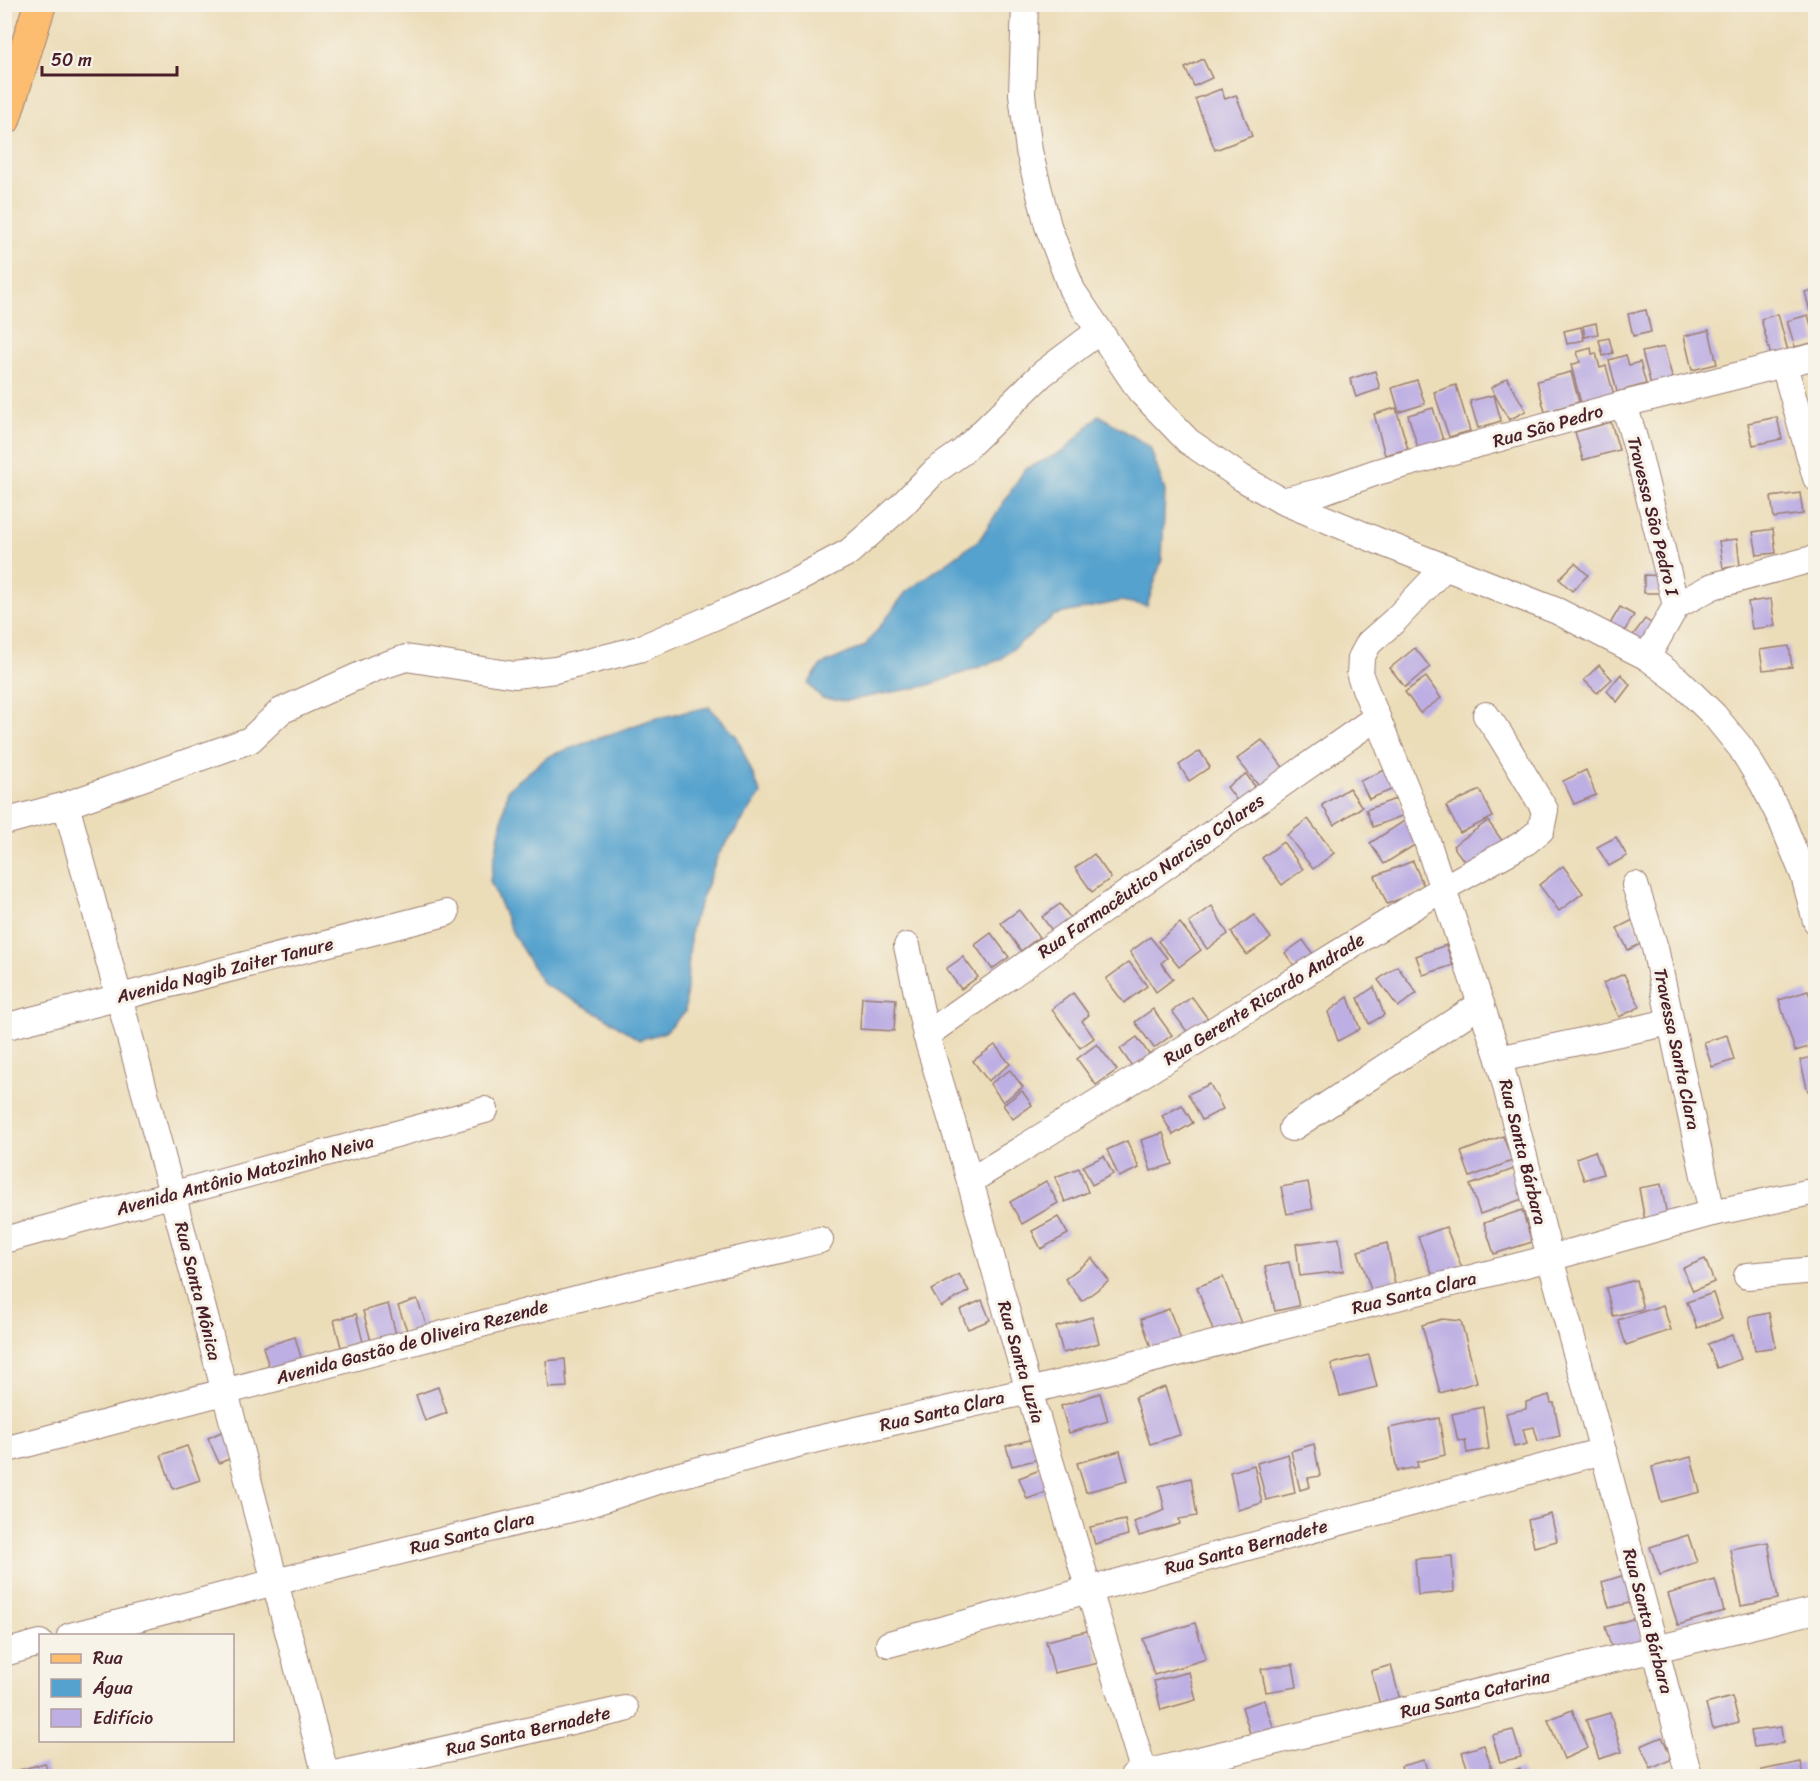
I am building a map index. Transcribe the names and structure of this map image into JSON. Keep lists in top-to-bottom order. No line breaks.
{"streets":{"street":["Rua São Pedro","Travessa São Pedro I","Rua Farmacêutico Narciso Colares","Avenida Nagib Zaiter Tanure","Rua Gerente Ricardo Andrade","Travessa Santa Clara","Rua Santa Bárbara","Avenida Antônio Matozinho Neiva","Rua Santa Mônica","Rua Santa Clara","Avenida Gastão de Oliveira Rezende","Rua Santa Luzia","Rua Santa Bernadete","Rua Santa Catarina"]},"crossings":[["Rua São Pedro","Travessa São Pedro I"],["Rua Farmacêutico Narciso Colares","Rua Santa Bárbara"],["Rua Farmacêutico Narciso Colares","Rua Santa Luzia"],["Avenida Nagib Zaiter Tanure","Rua Santa Mônica"],["Rua Gerente Ricardo Andrade","Rua Santa Bárbara"],["Rua Gerente Ricardo Andrade","Rua Santa Luzia"],["Travessa Santa Clara","Rua Santa Clara"],["Rua Santa Bárbara","Rua Santa Clara"],["Rua Santa Bárbara","Rua Santa Bernadete"],["Rua Santa Bárbara","Rua Santa Catarina"],["Avenida Antônio Matozinho Neiva","Rua Santa Mônica"],["Rua Santa Mônica","Rua Santa Clara"],["Rua Santa Mônica","Avenida Gastão de Oliveira Rezende"],["Rua Santa Mônica","Rua Santa Bernadete"],["Rua Santa Clara","Rua Santa Luzia"],["Rua Santa Luzia","Rua Santa Bernadete"],["Rua Santa Luzia","Rua Santa Catarina"]],"legend":["Rua","Água","Edifício"],"scale_bar":"50 m"}
